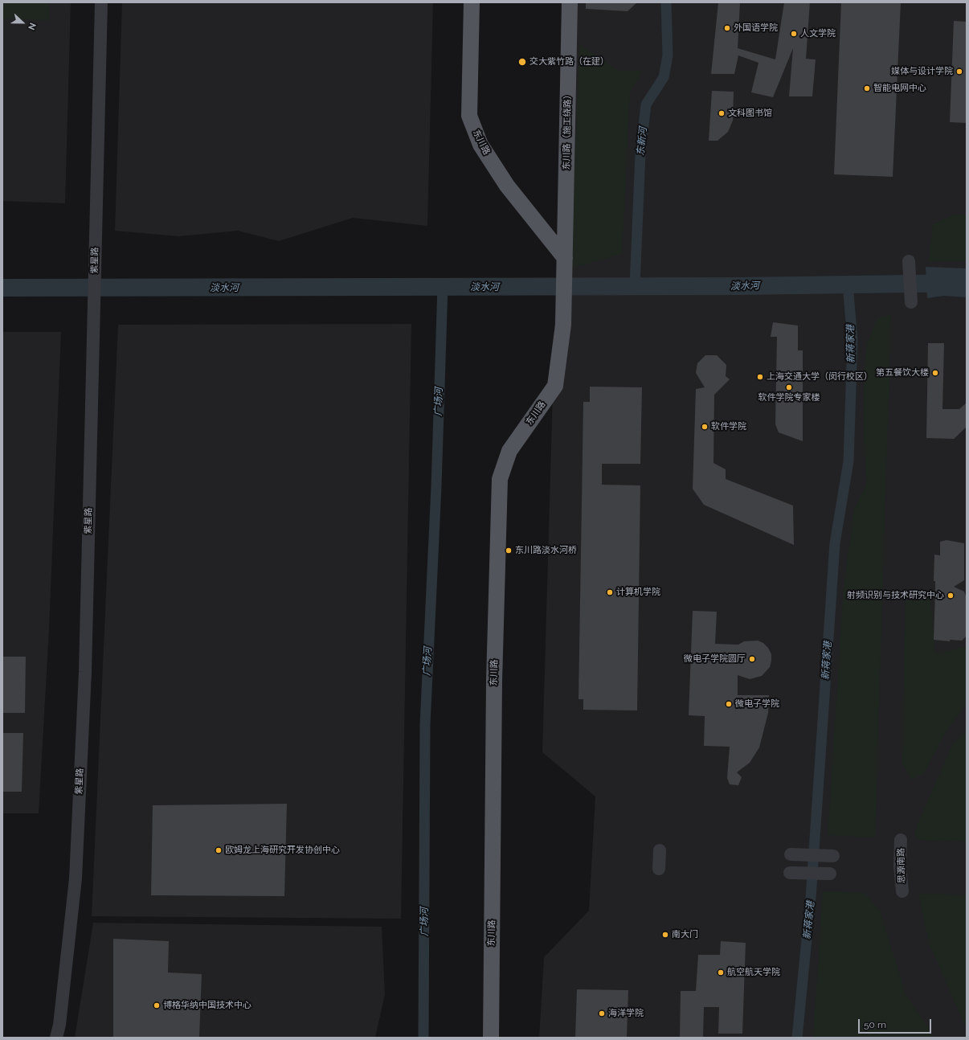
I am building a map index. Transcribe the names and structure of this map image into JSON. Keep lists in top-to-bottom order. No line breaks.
{"streets":{"main road":["东川路（施工绕路）","东川路"],"street":["紫星路","思源南路"]},"crossings":[["东川路（施工绕路）","东川路"]],"water":["东新河","淡水河","新蒋家港","广场河"],"places":["外国语学院","人文学院","交大紫竹路（在建）","媒体与设计学院","智能电网中心","文科图书馆","第五餐饮大楼","上海交通大学（闵行校区）","软件学院专家楼","软件学院","东川路淡水河桥","计算机学院","射频识别与技术研究中心","微电子学院圆厅","微电子学院","欧姆龙上海研究开发协创中心","南大门","航空航天学院","博格华纳中国技术中心","海洋学院"],"scale_bar":"50 m","north":"right"}
